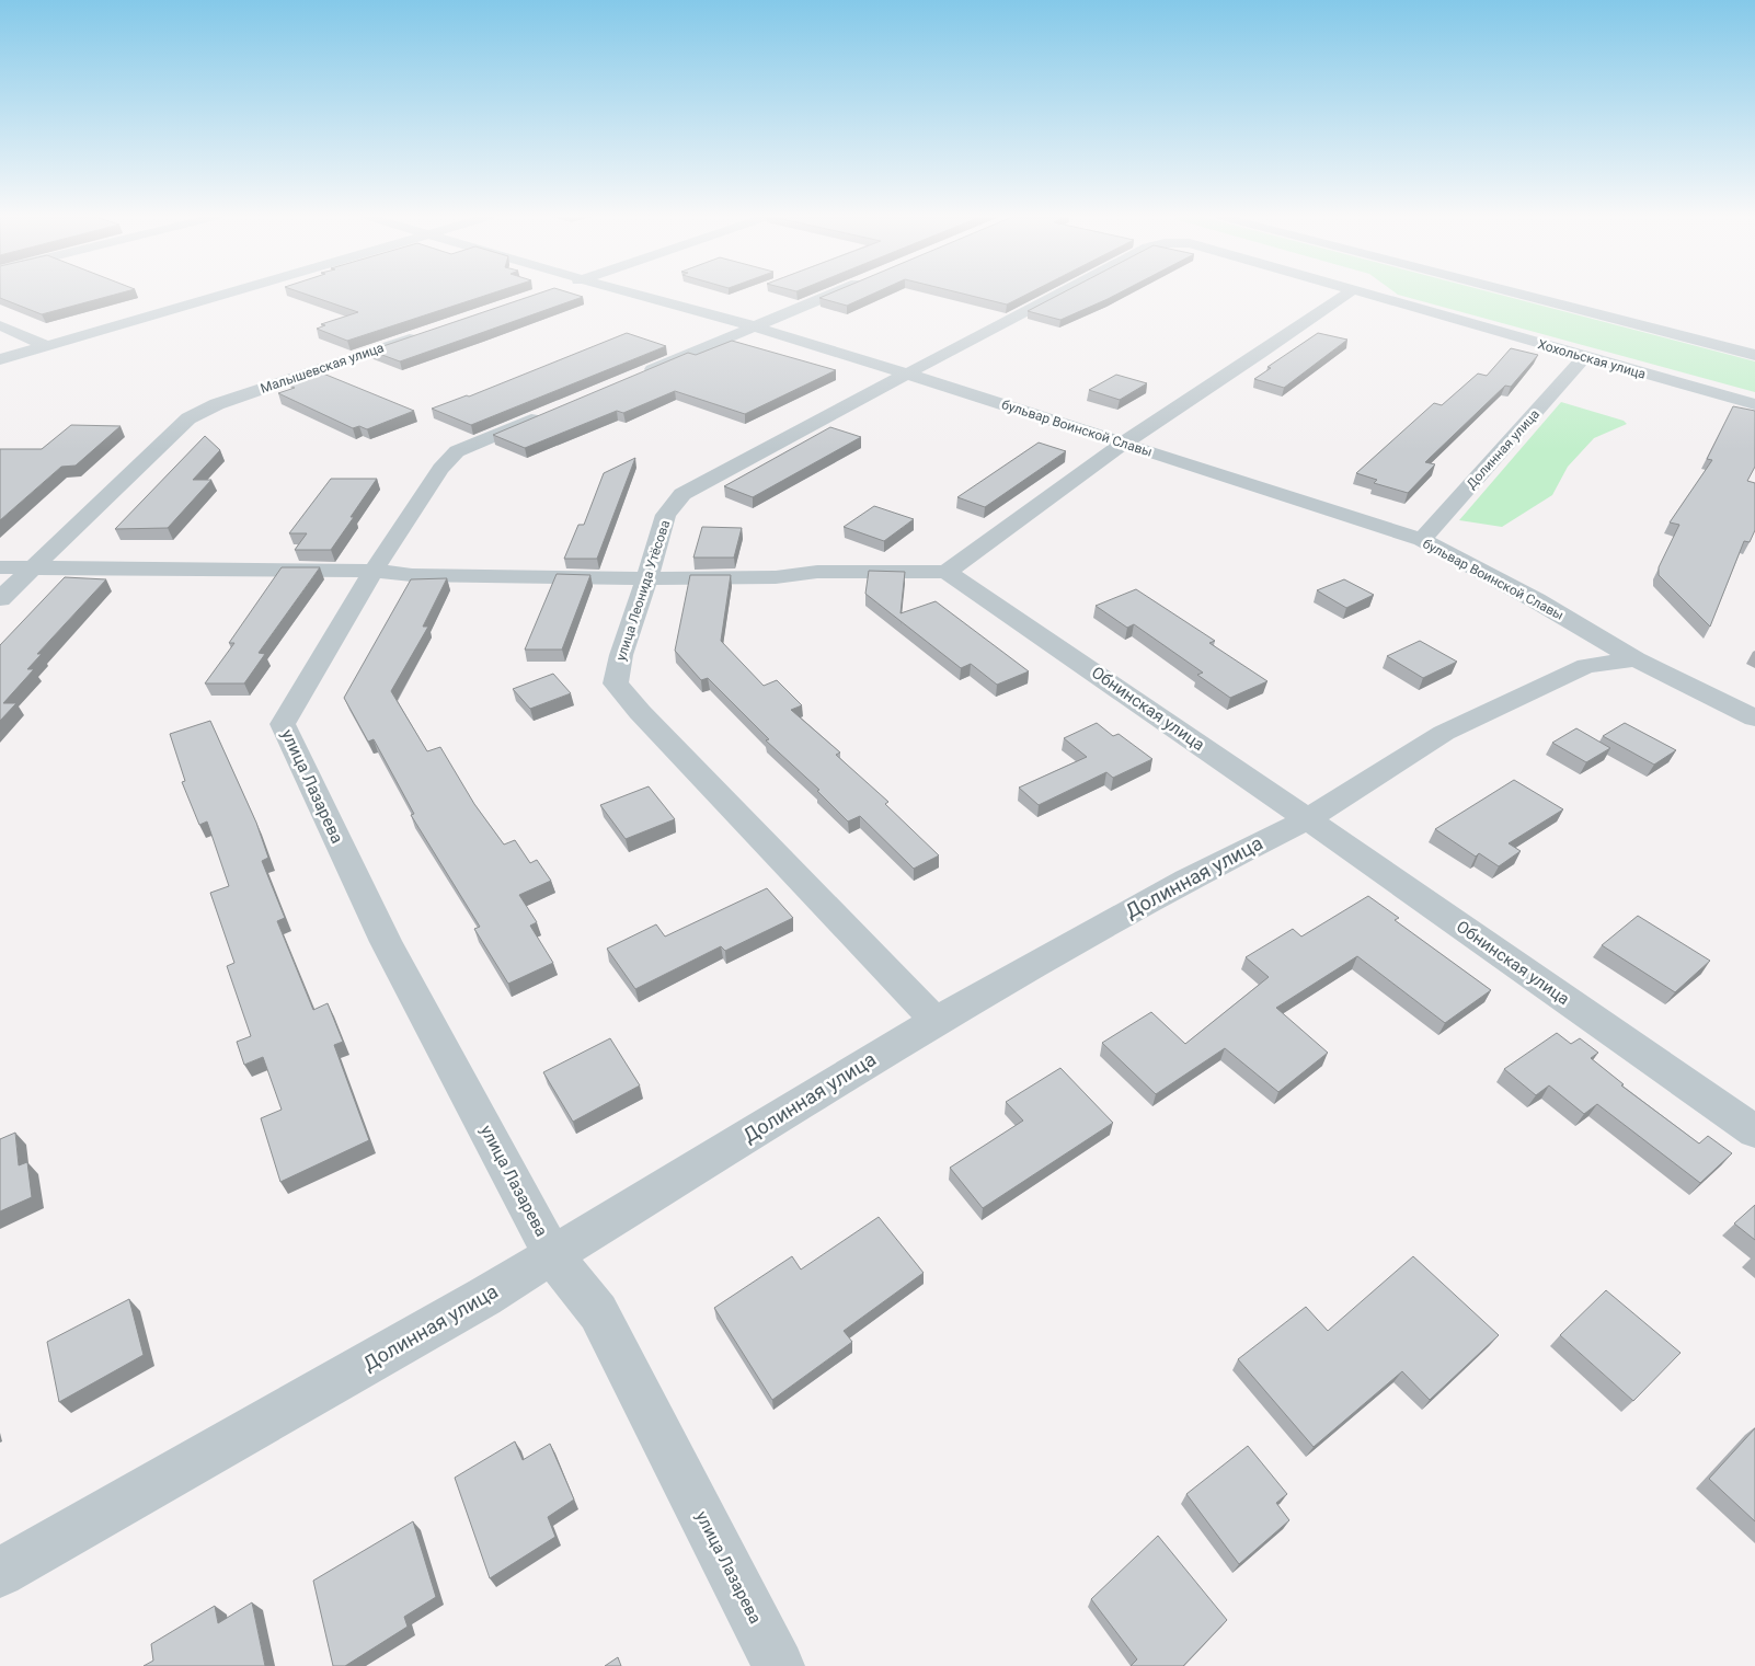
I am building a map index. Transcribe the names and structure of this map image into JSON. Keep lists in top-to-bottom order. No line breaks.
{"streets":{"street":["Хохольская улица","Малышевская улица","бульвар Воинской Славы","Долинная улица","улица Леонида Утёсова","Обнинская улица","улица Лазарева"]},"crossings":[["Хохольская улица","Долинная улица"],["бульвар Воинской Славы","Долинная улица"],["бульвар Воинской Славы","улица Леонида Утёсова"],["Долинная улица","улица Леонида Утёсова"],["Долинная улица","Обнинская улица"],["Долинная улица","улица Лазарева"]]}
